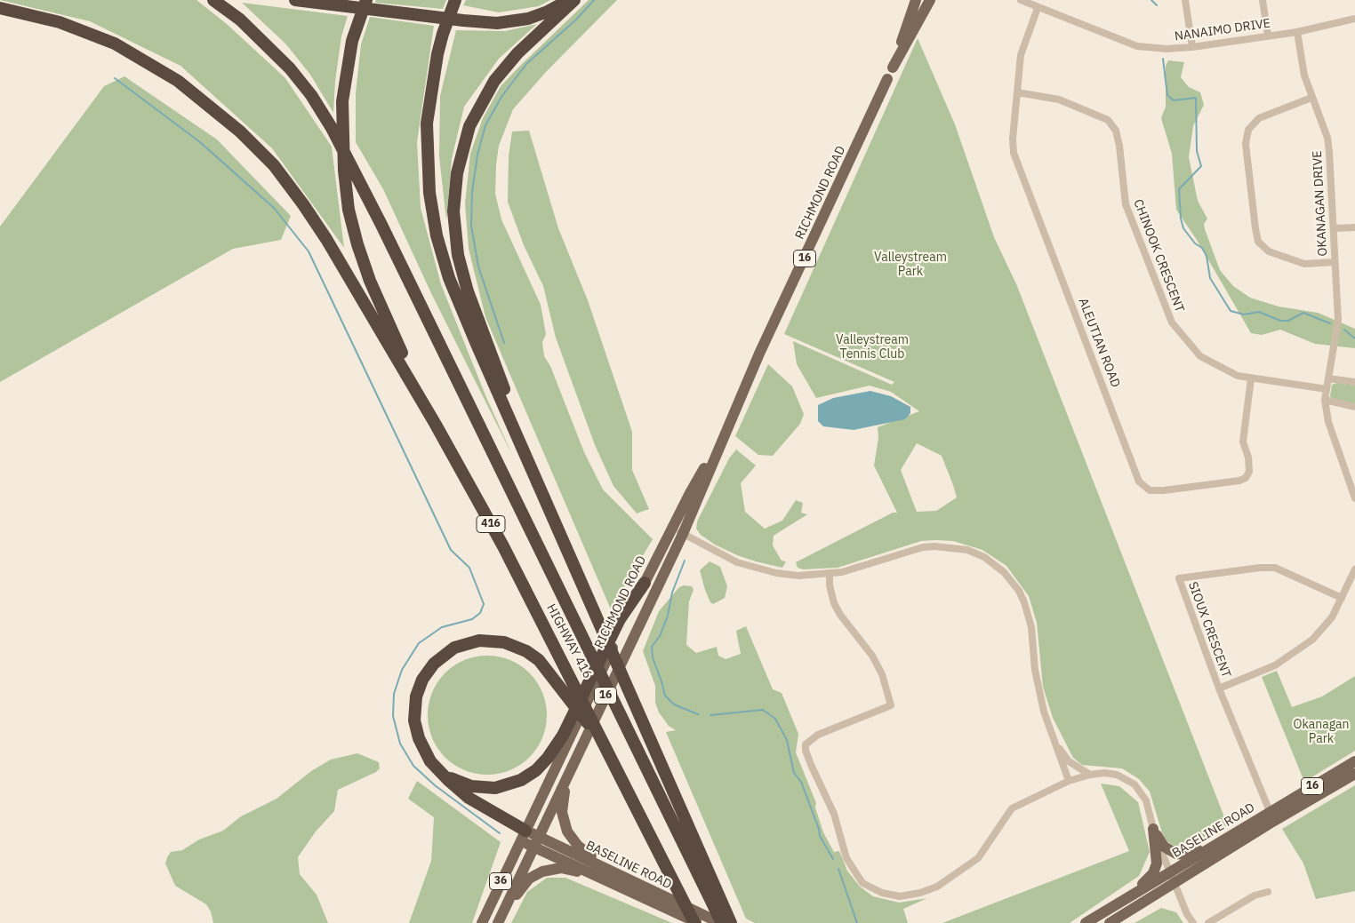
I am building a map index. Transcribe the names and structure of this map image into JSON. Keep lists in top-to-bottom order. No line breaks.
{"streets":{"highway":["416","HIGHWAY 416"],"main road":["RICHMOND ROAD","16","BASELINE ROAD","36"],"street":["NANAIMO DRIVE","OKANAGAN DRIVE","CHINOOK CRESCENT","ALEUTIAN ROAD","SIOUX CRESCENT"]},"crossings":[["NANAIMO DRIVE","OKANAGAN DRIVE"],["NANAIMO DRIVE","ALEUTIAN ROAD"],["RICHMOND ROAD","BASELINE ROAD"],["RICHMOND ROAD","36"],["OKANAGAN DRIVE","CHINOOK CRESCENT"],["CHINOOK CRESCENT","ALEUTIAN ROAD"],["SIOUX CRESCENT","BASELINE ROAD"],["BASELINE ROAD","36"]],"parks":["Valleystream Park","Valleystream Tennis Club","Okanagan Park"]}
